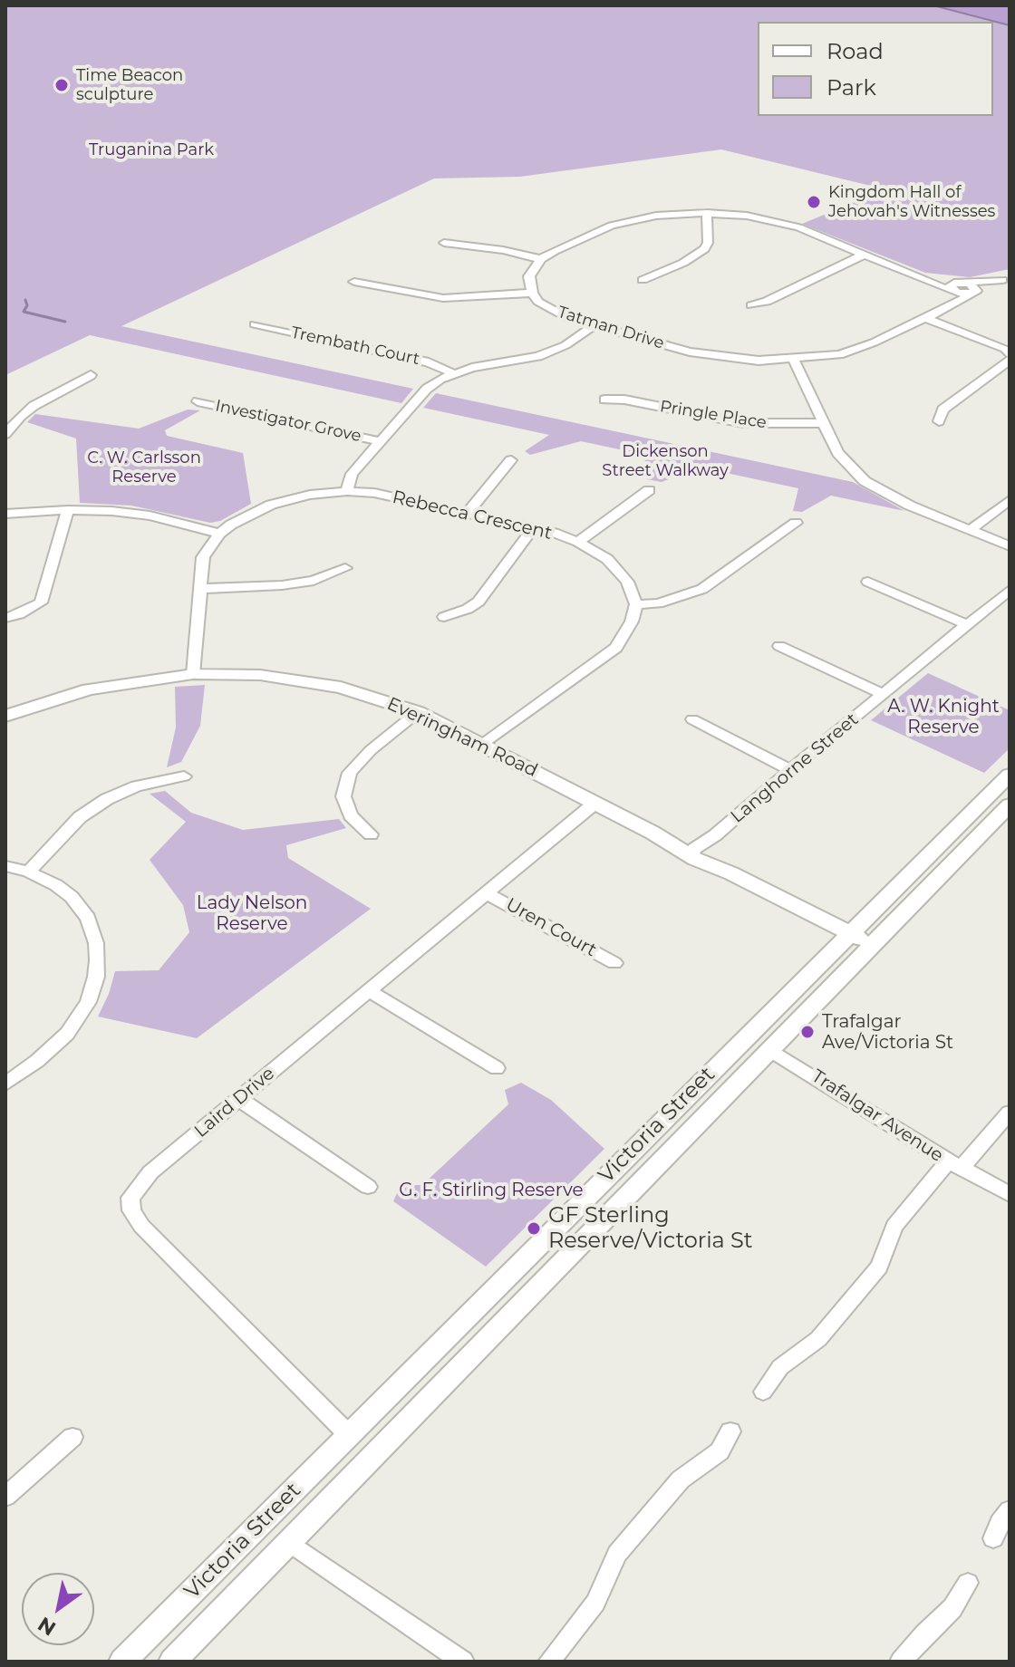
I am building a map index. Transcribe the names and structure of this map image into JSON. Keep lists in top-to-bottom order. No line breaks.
{"streets":{"street":["Tatman Drive","Trembath Court","Pringle Place","Investigator Grove","Rebecca Crescent","Everingham Road","Langhorne Street","Uren Court","Laird Drive","Trafalgar Avenue","Victoria Street"]},"crossings":[["Rebecca Crescent","Everingham Road"],["Everingham Road","Langhorne Street"],["Everingham Road","Laird Drive"],["Everingham Road","Victoria Street"],["Uren Court","Laird Drive"],["Laird Drive","Victoria Street"],["Trafalgar Avenue","Victoria Street"]],"parks":["Truganina Park","Dickenson Street Walkway","C. W. Carlsson Reserve","A. W. Knight Reserve","Lady Nelson Reserve","G. F. Stirling Reserve"],"places":["Time Beacon sculpture","Kingdom Hall of Jehovah's Witnesses","Trafalgar Ave/Victoria St","GF Sterling Reserve/Victoria St"],"legend":["Road","Park"],"north":"bottom left"}
